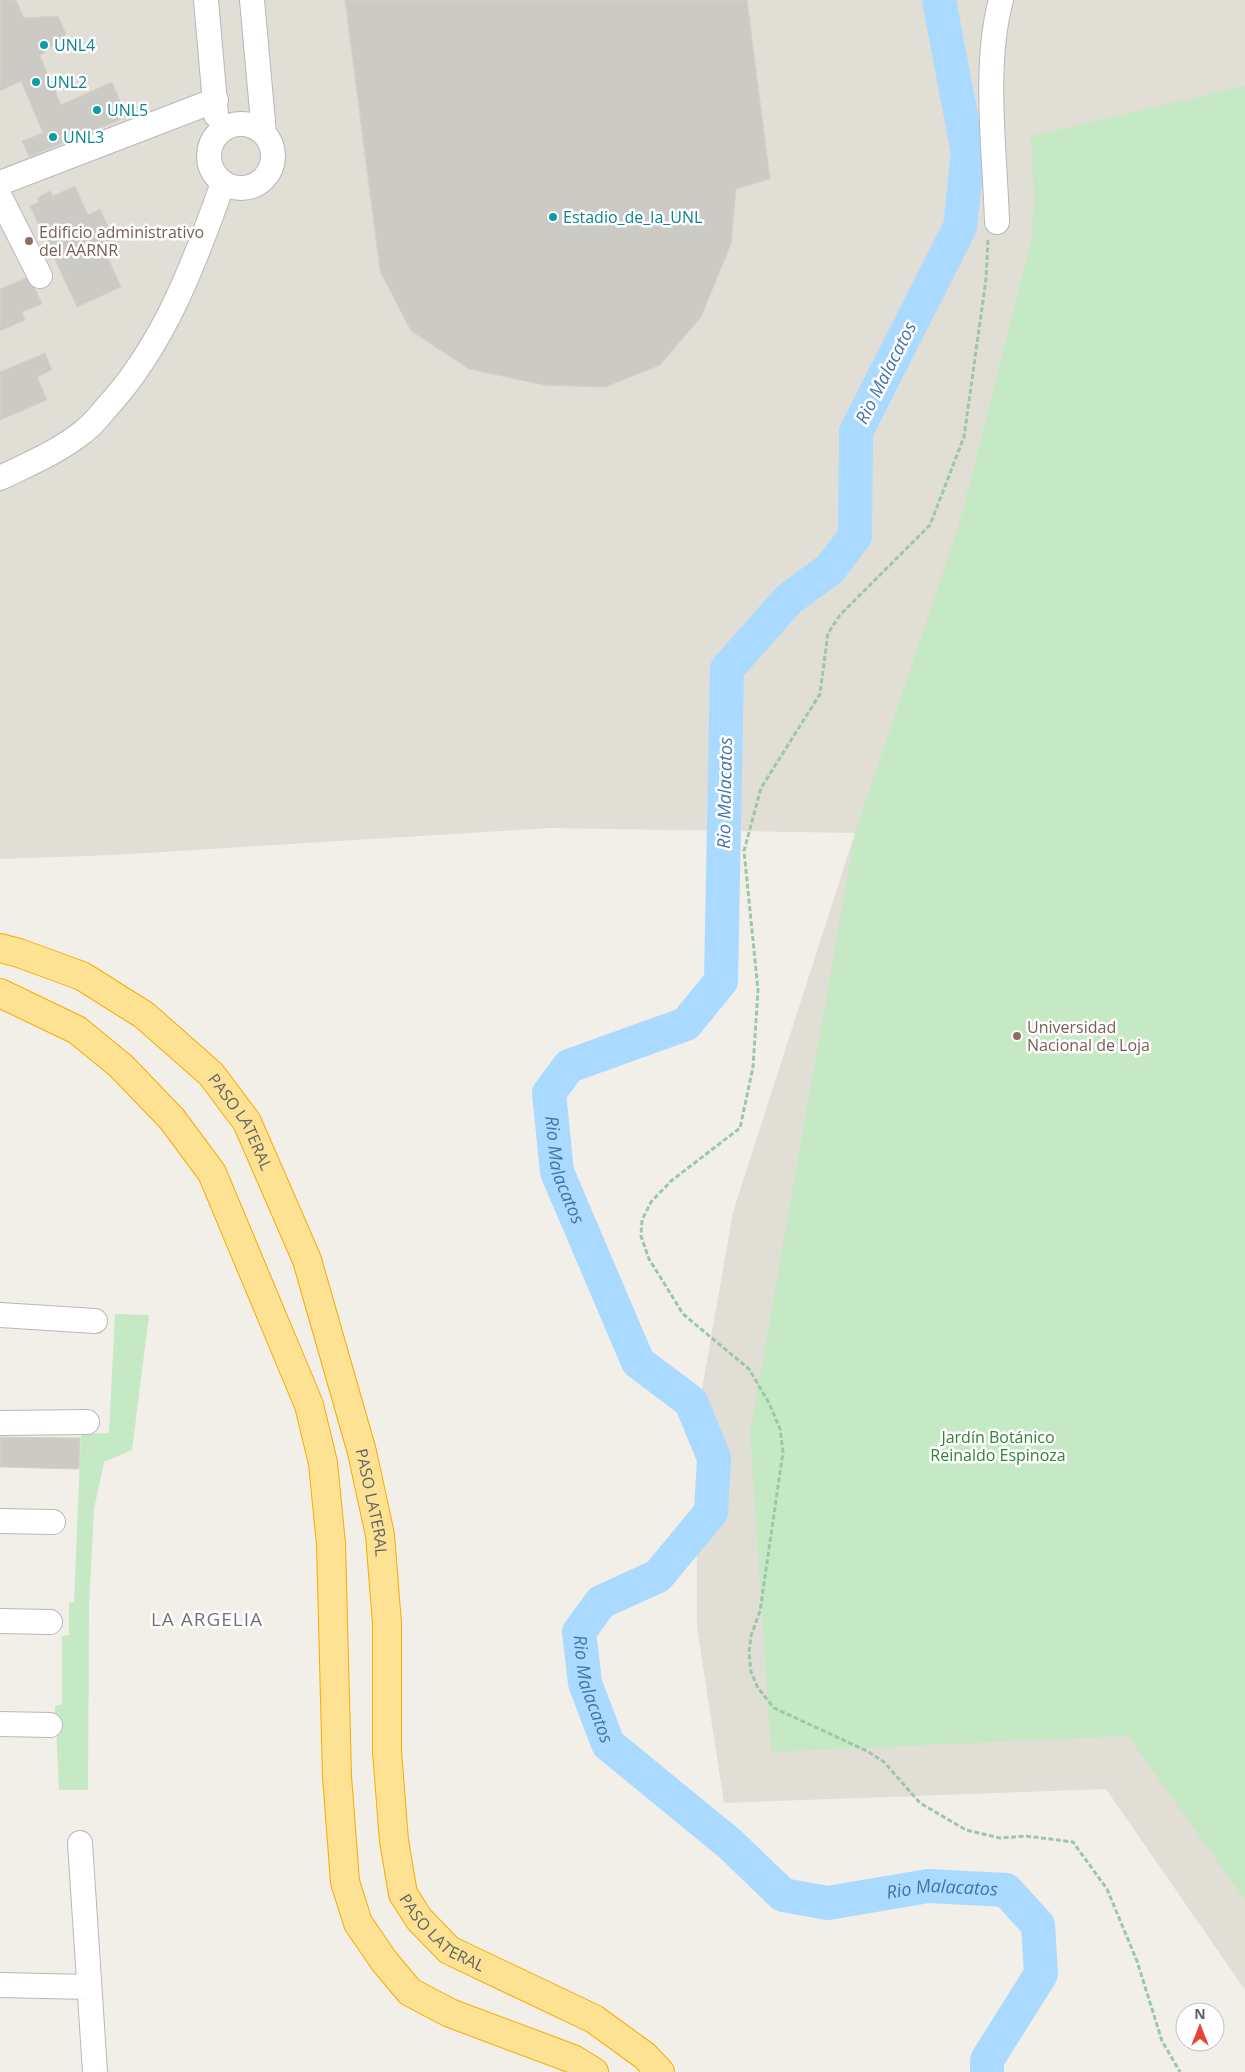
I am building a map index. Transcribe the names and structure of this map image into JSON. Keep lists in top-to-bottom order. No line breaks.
{"streets":{"highway":["PASO LATERAL"]},"districts":["LA ARGELIA"],"water":["Rio Malacatos"],"parks":["Jardín Botánico Reinaldo Espinoza"],"places":["UNL4","UNL2","UNL5","UNL3","Estadio_de_la_UNL","Edificio administrativo del AARNR","Universidad Nacional de Loja"],"north":"top"}
